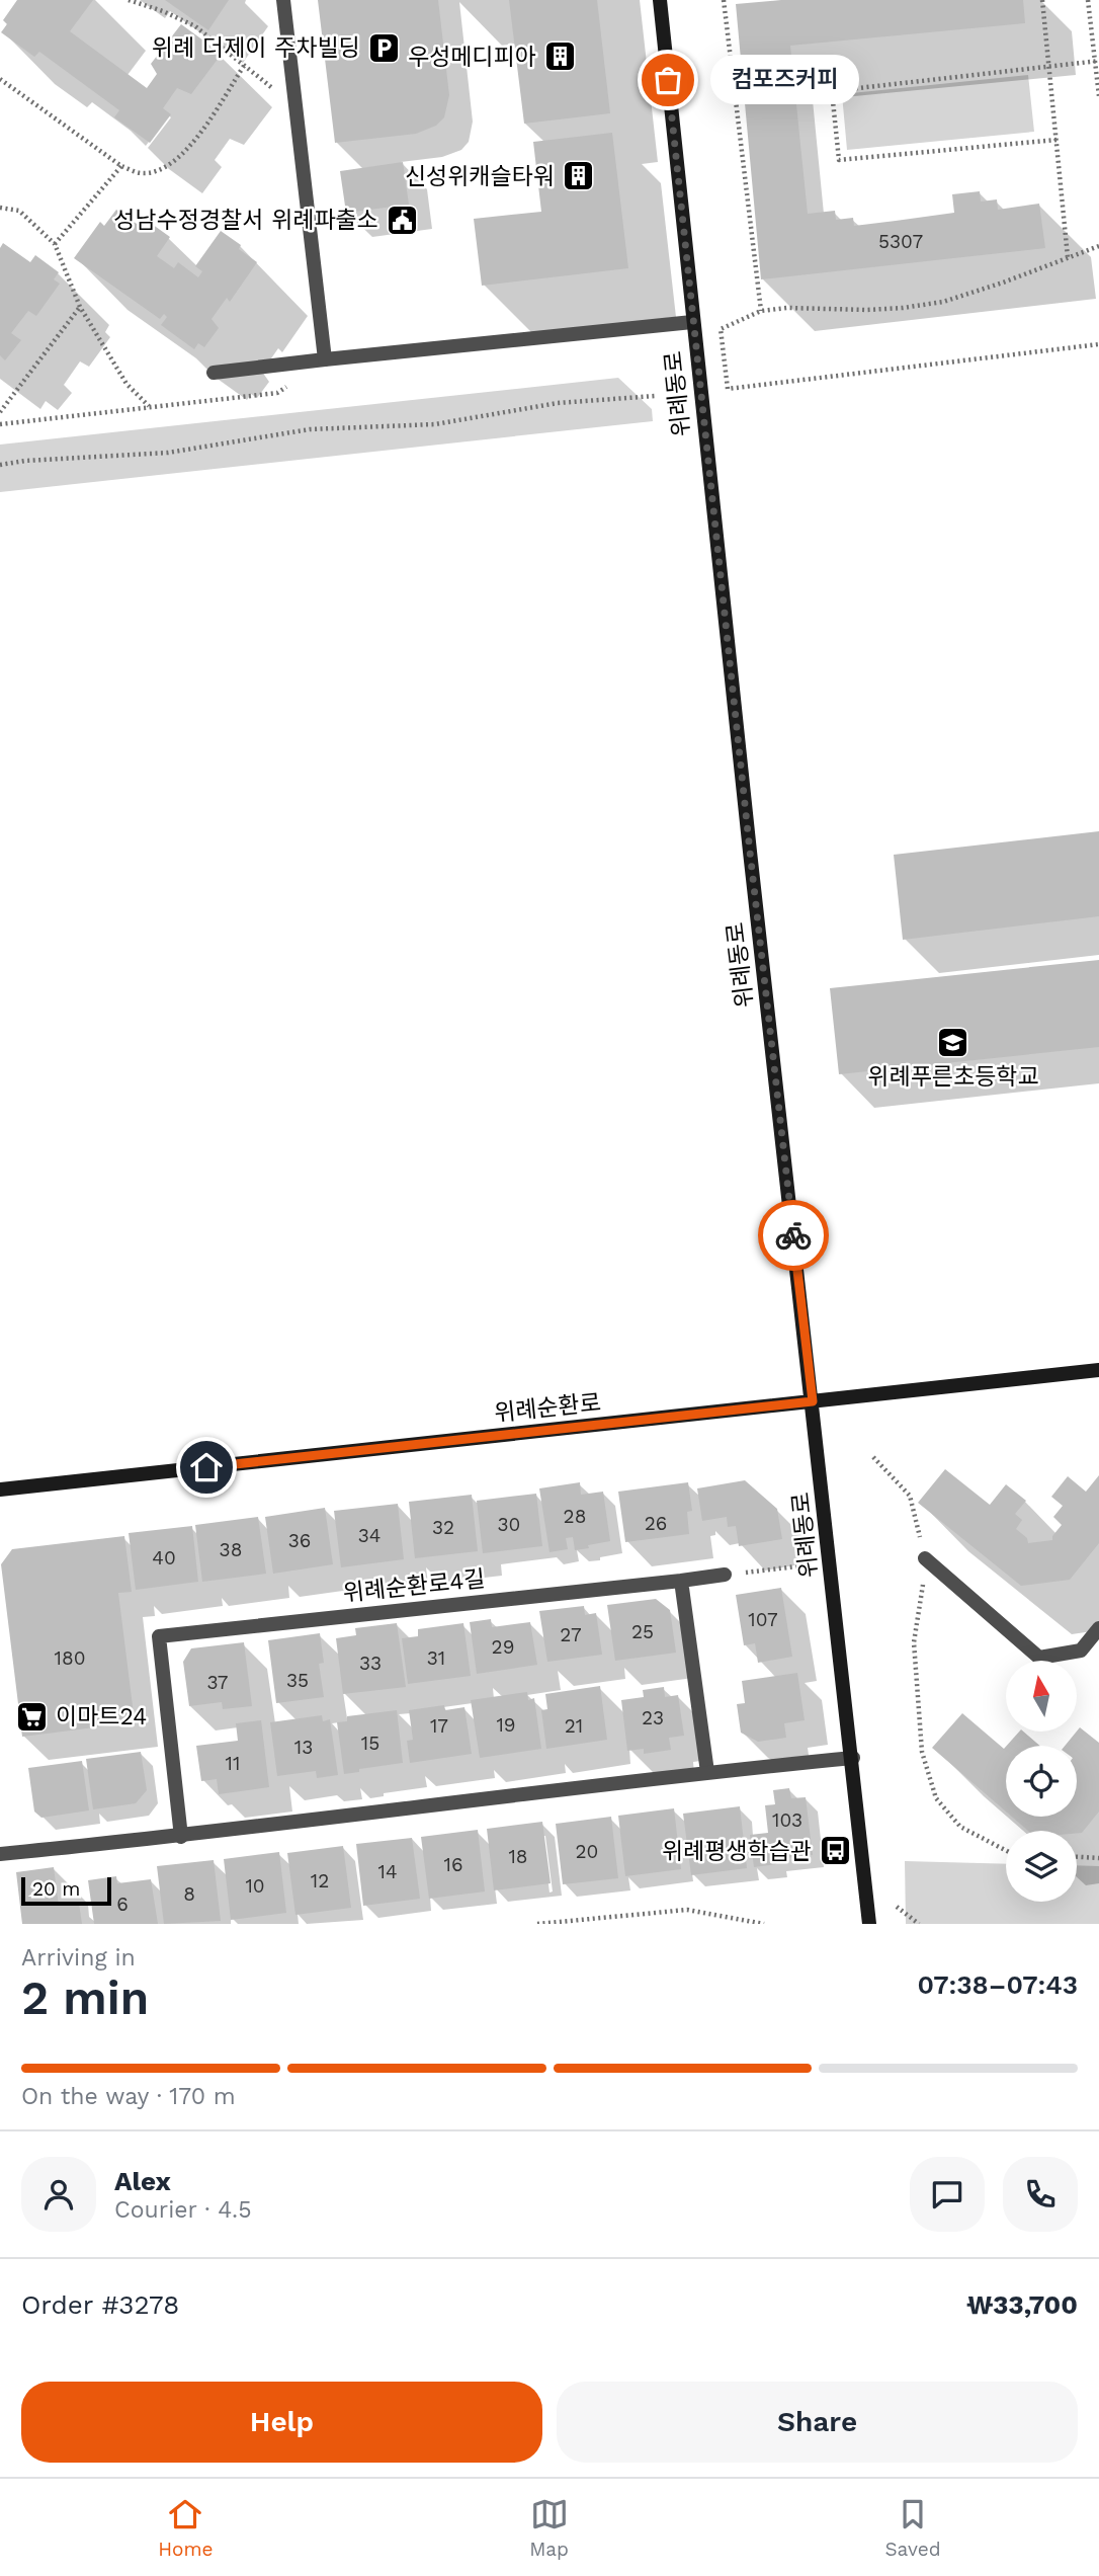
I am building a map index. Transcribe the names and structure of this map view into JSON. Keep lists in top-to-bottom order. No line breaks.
{"streets":{"street":["위례동로","위례순환로","위례순환로4길"]},"crossings":[["위례동로","위례순환로"]],"places":{"parking":["위례 더제이 주차빌딩"],"building":["우성메디피아","신성위캐슬타워"],"other":["컴포즈커피"],"public building":["성남수정경찰서 위례파출소"],"school or university":["위례푸른초등학교"],"supermarket":["이마트24"],"bus stop":["위례평생학습관"]},"house_numbers":["5307","28","26","30","32","34","36","38","40","107","25","27","29","180","31","33","35","37","23","19","17","21","15","13","11","103","20","18","16","14","12","10","8","6"],"scale_bar":"20 m","north":"top","page":{"bubble":"컴포즈커피","scale":"20 m","heading":["2 min","Arriving in","07:38–07:43"],"panel":["Alex","Courier · 4.5","Order #3278","₩33,700"],"bar":"On the way · 170 m","buttons":["Help","Share"],"tabs":["Home","Map","Saved"]}}
